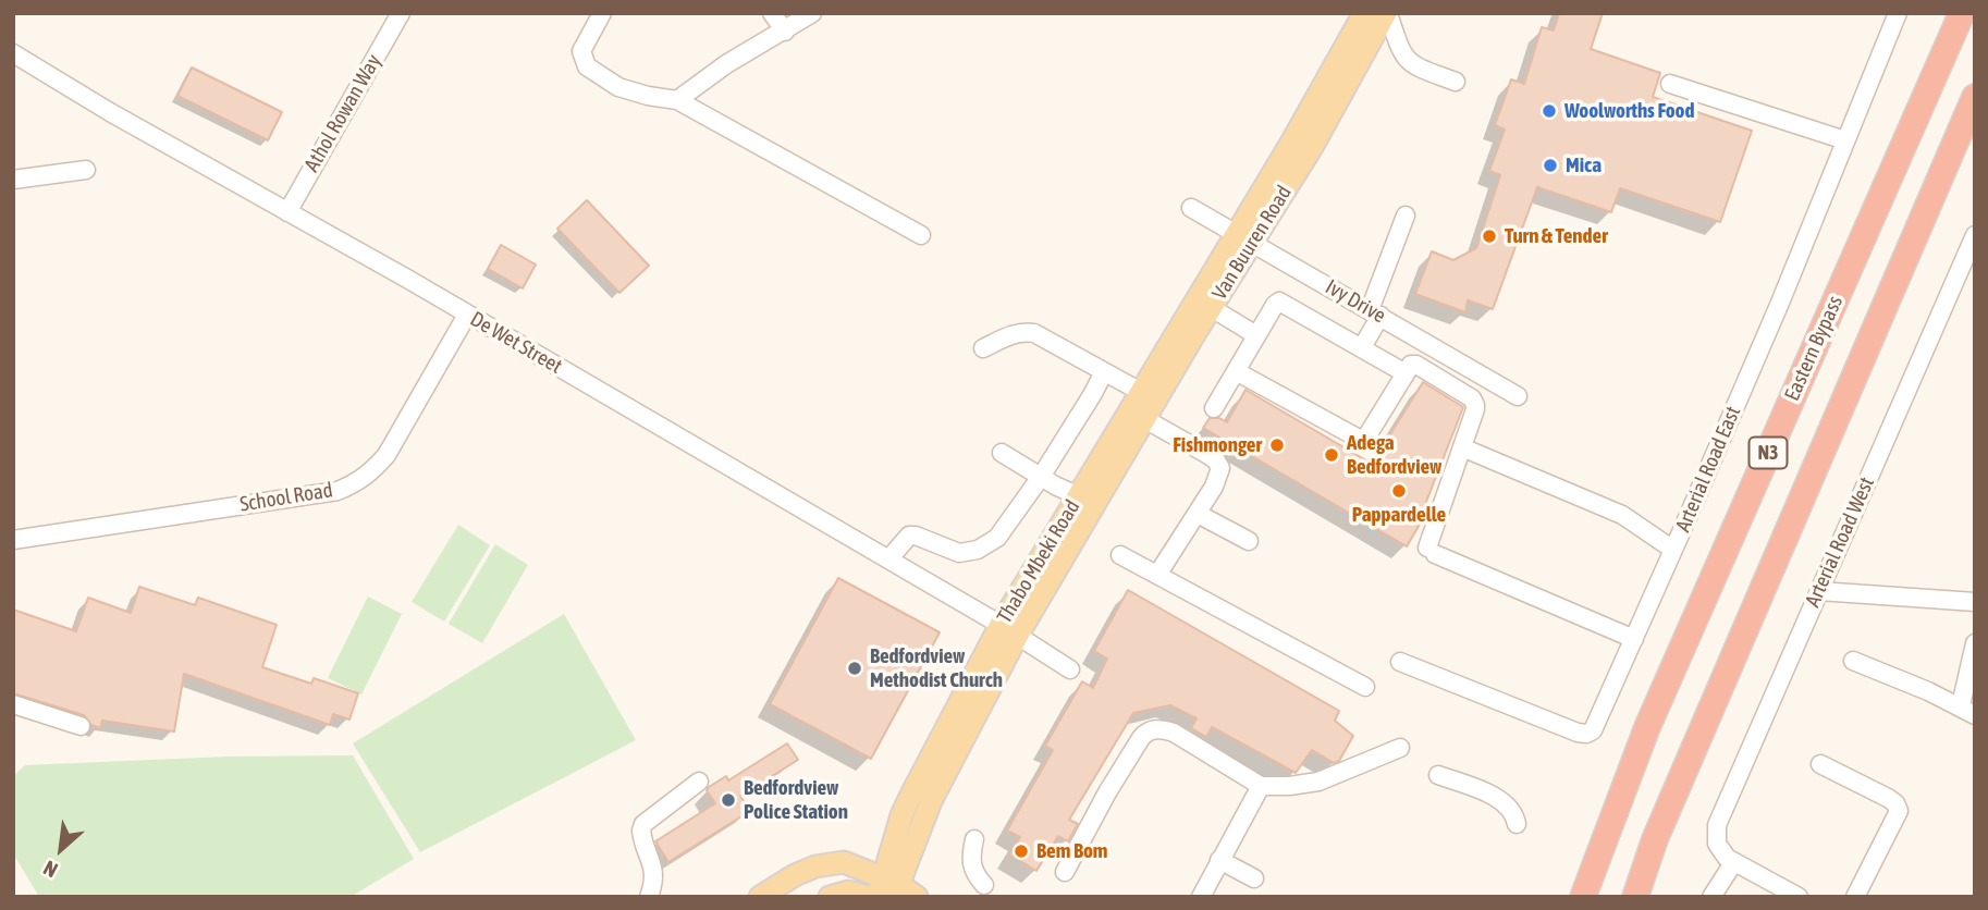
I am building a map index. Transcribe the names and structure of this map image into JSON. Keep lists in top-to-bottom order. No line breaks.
{"streets":{"highway":["Eastern Bypass","N3"],"main road":["Van Buuren Road","Thabo Mbeki Road"],"street":["Athol Rowan Way","Ivy Drive","De Wet Street","Arterial Road East","School Road","Arterial Road West"]},"crossings":[["Athol Rowan Way","De Wet Street"],["Van Buuren Road","Ivy Drive"],["Van Buuren Road","Thabo Mbeki Road"],["De Wet Street","School Road"],["De Wet Street","Thabo Mbeki Road"]],"places":["Woolworths Food","Mica","Turn & Tender","Fishmonger","Adega Bedfordview","Pappardelle","Bedfordview Methodist Church","Bedfordview Police Station","Bem Bom"],"north":"bottom left"}
